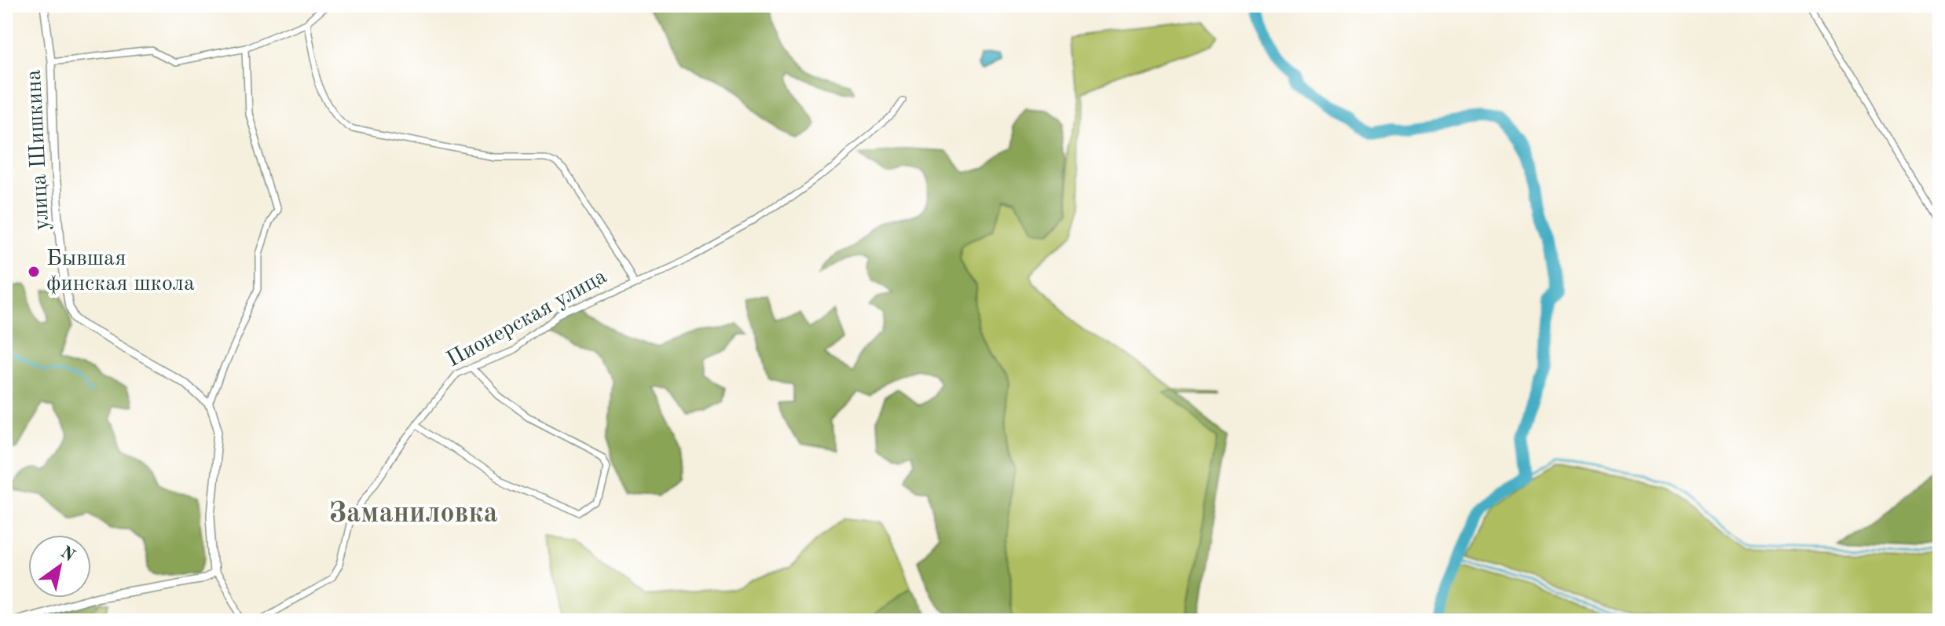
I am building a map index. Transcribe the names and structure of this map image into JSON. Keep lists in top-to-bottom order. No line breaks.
{"streets":{"street":["улица Шишкина","Пионерская улица"]},"districts":["Заманиловка"],"places":["Бывшая финская школа"],"north":"top right"}
